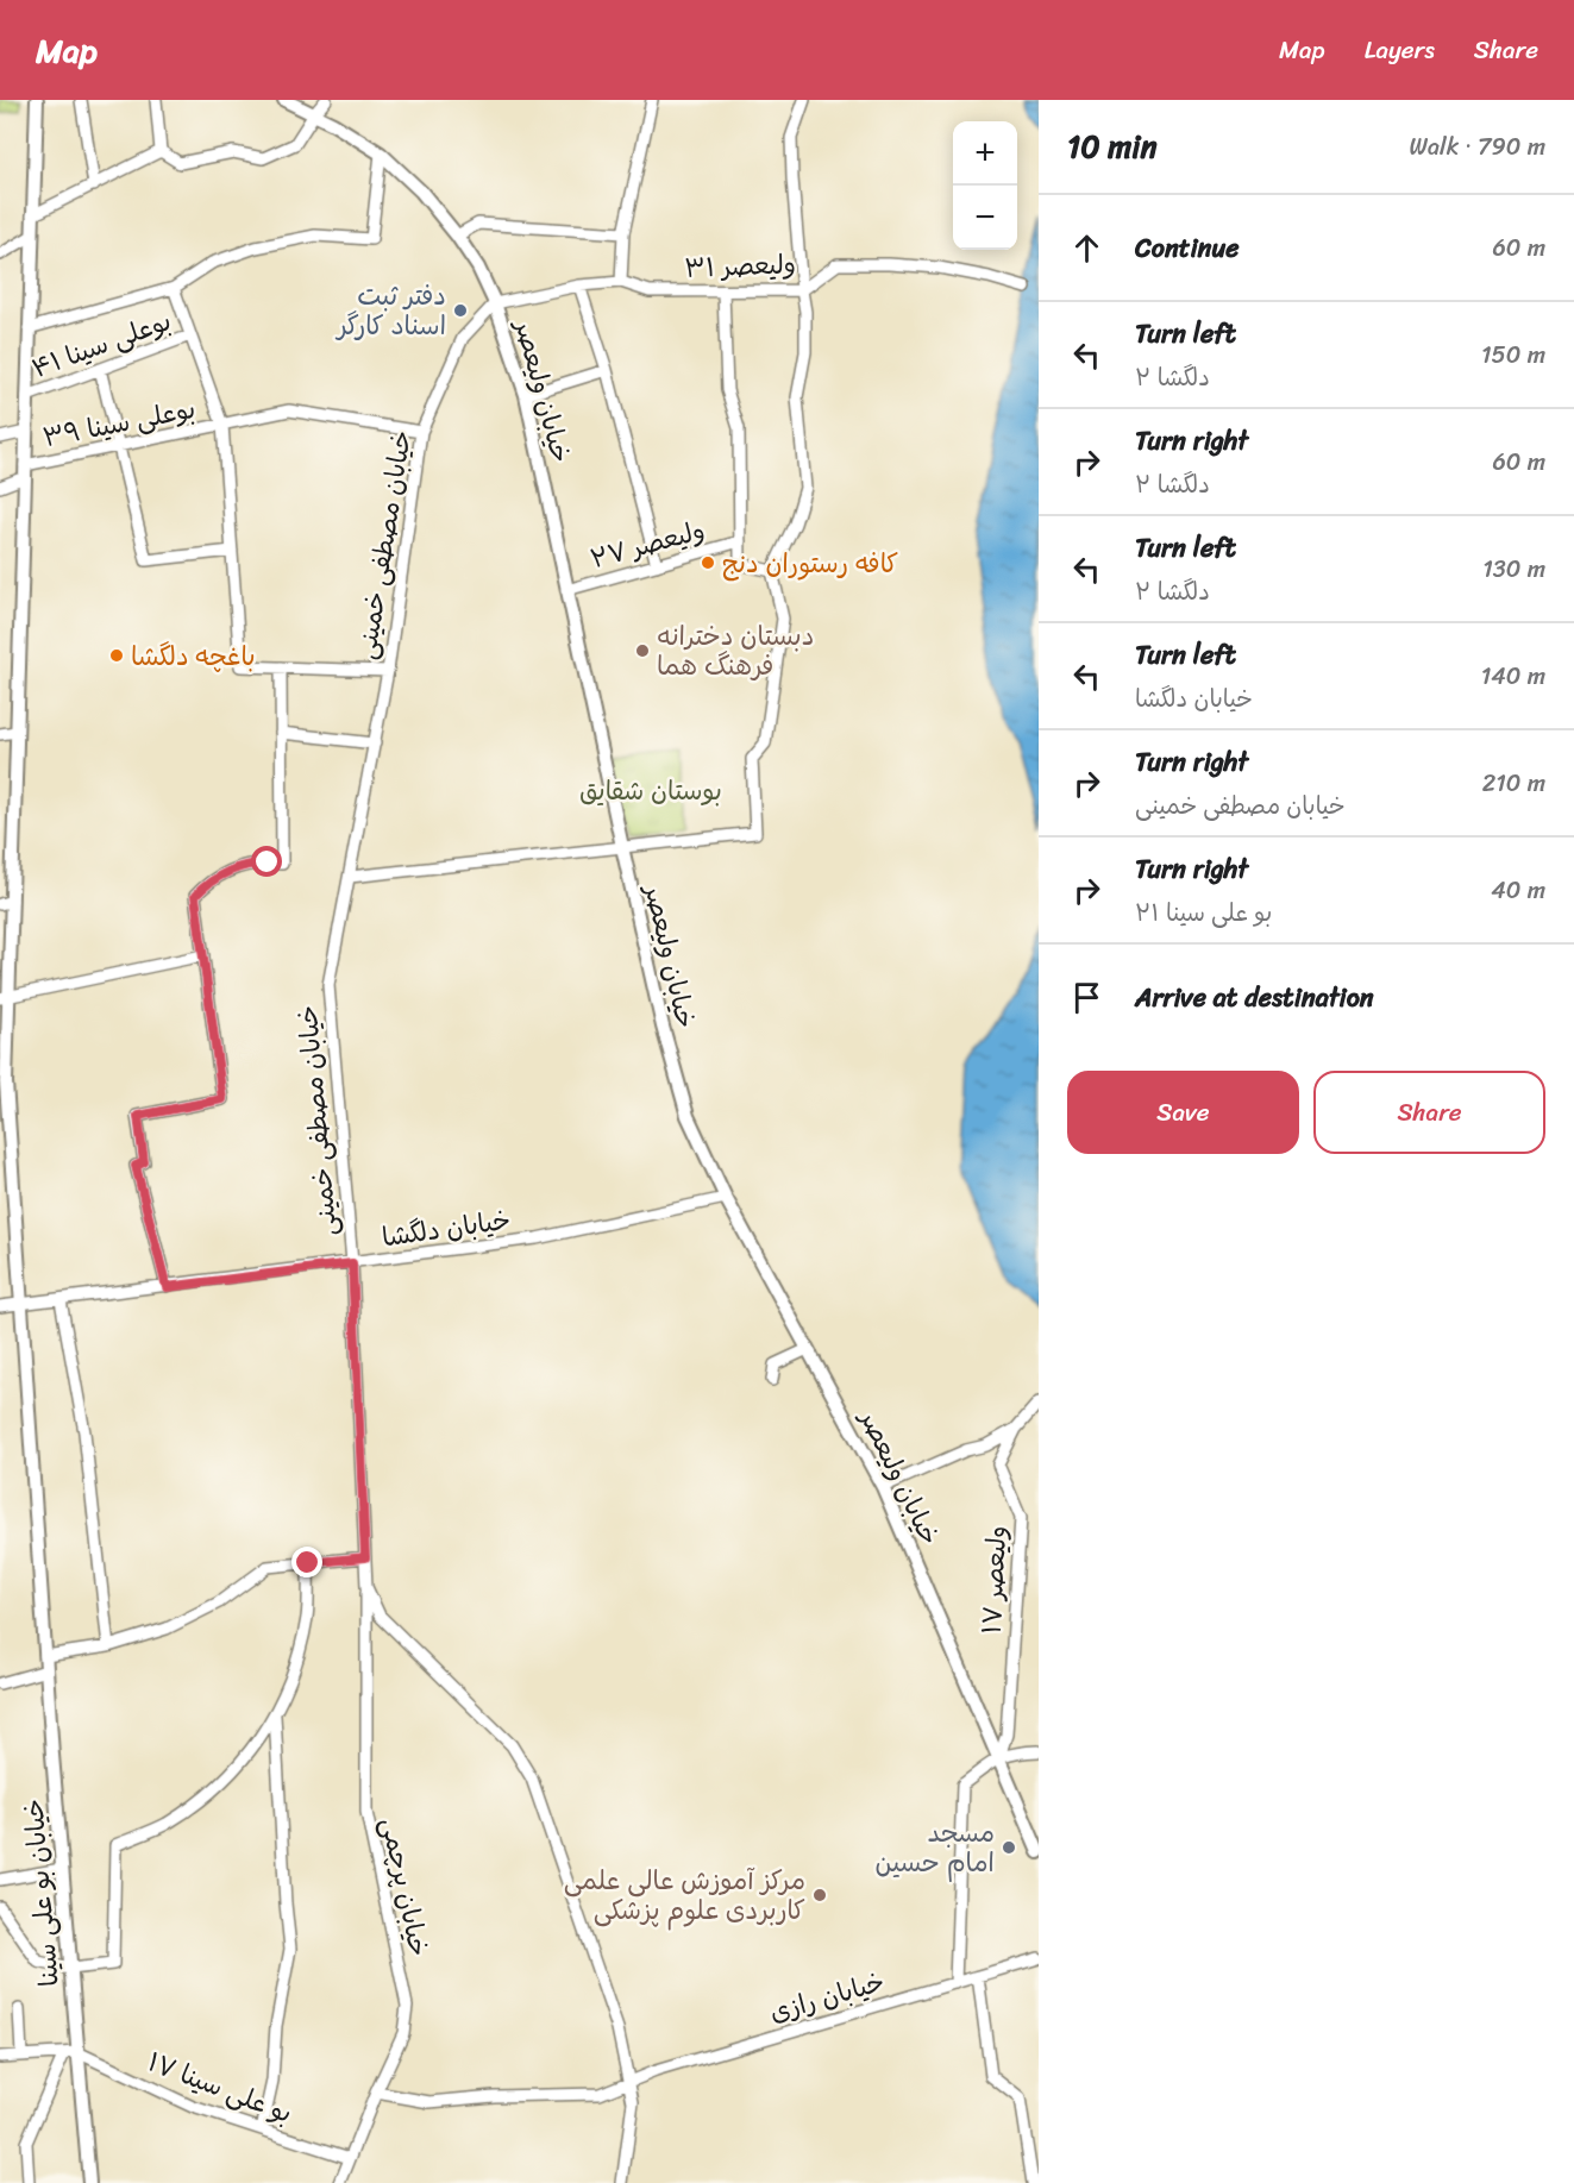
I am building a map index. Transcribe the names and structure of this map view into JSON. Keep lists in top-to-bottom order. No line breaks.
{"streets":{"main road":["خیابان ولیعصر","خیابان بو علی سینا"],"street":["ولیعصر ۳۱","بوعلی سینا ۴۱","بوعلی سینا ۳۹","ولیعصر ۲۷","خیابان مصطفی خمینی","خیابان دلگشا","ولیعصر ۱۷","خیابان پرچمی","خیابان رازی","بو علی سینا ۱۷"]},"crossings":[["ولیعصر ۳۱","خیابان ولیعصر"],["ولیعصر ۳۱","خیابان مصطفی خمینی"],["بوعلی سینا ۴۱","خیابان بو علی سینا"],["خیابان ولیعصر","ولیعصر ۲۷"],["خیابان ولیعصر","خیابان مصطفی خمینی"],["خیابان ولیعصر","خیابان دلگشا"],["خیابان ولیعصر","ولیعصر ۱۷"],["بوعلی سینا ۳۹","خیابان مصطفی خمینی"],["بوعلی سینا ۳۹","خیابان بو علی سینا"],["خیابان مصطفی خمینی","خیابان دلگشا"],["خیابان مصطفی خمینی","خیابان پرچمی"],["خیابان مصطفی خمینی","خیابان رازی"],["خیابان دلگشا","خیابان بو علی سینا"],["خیابان پرچمی","خیابان رازی"],["خیابان پرچمی","بو علی سینا ۱۷"],["خیابان بو علی سینا","بو علی سینا ۱۷"]],"parks":["بوستان شقایق"],"places":["دفتر ثبت اسناد کارگر","کافه رستوران دنج","دبستان دخترانه فرهنگ هما","باغچه دلگشا","مسجد امام حسین","مرکز آموزش عالی علمی کاربردی علوم پزشکی"],"page":{"header":"Map","nav":["Map","Layers","Share"],"heading":["10 min","Walk · 790 m"],"map_buttons":["+","−"],"list":[["Continue","60 m"],["Turn left","دلگشا ۲","150 m"],["Turn right","دلگشا ۲","60 m"],["Turn left","دلگشا ۲","130 m"],["Turn left","خیابان دلگشا","140 m"],["Turn right","خیابان مصطفی خمینی","210 m"],["Turn right","بو علی سینا ۲۱","40 m"],"Arrive at destination"],"buttons":["Save","Share"]}}
